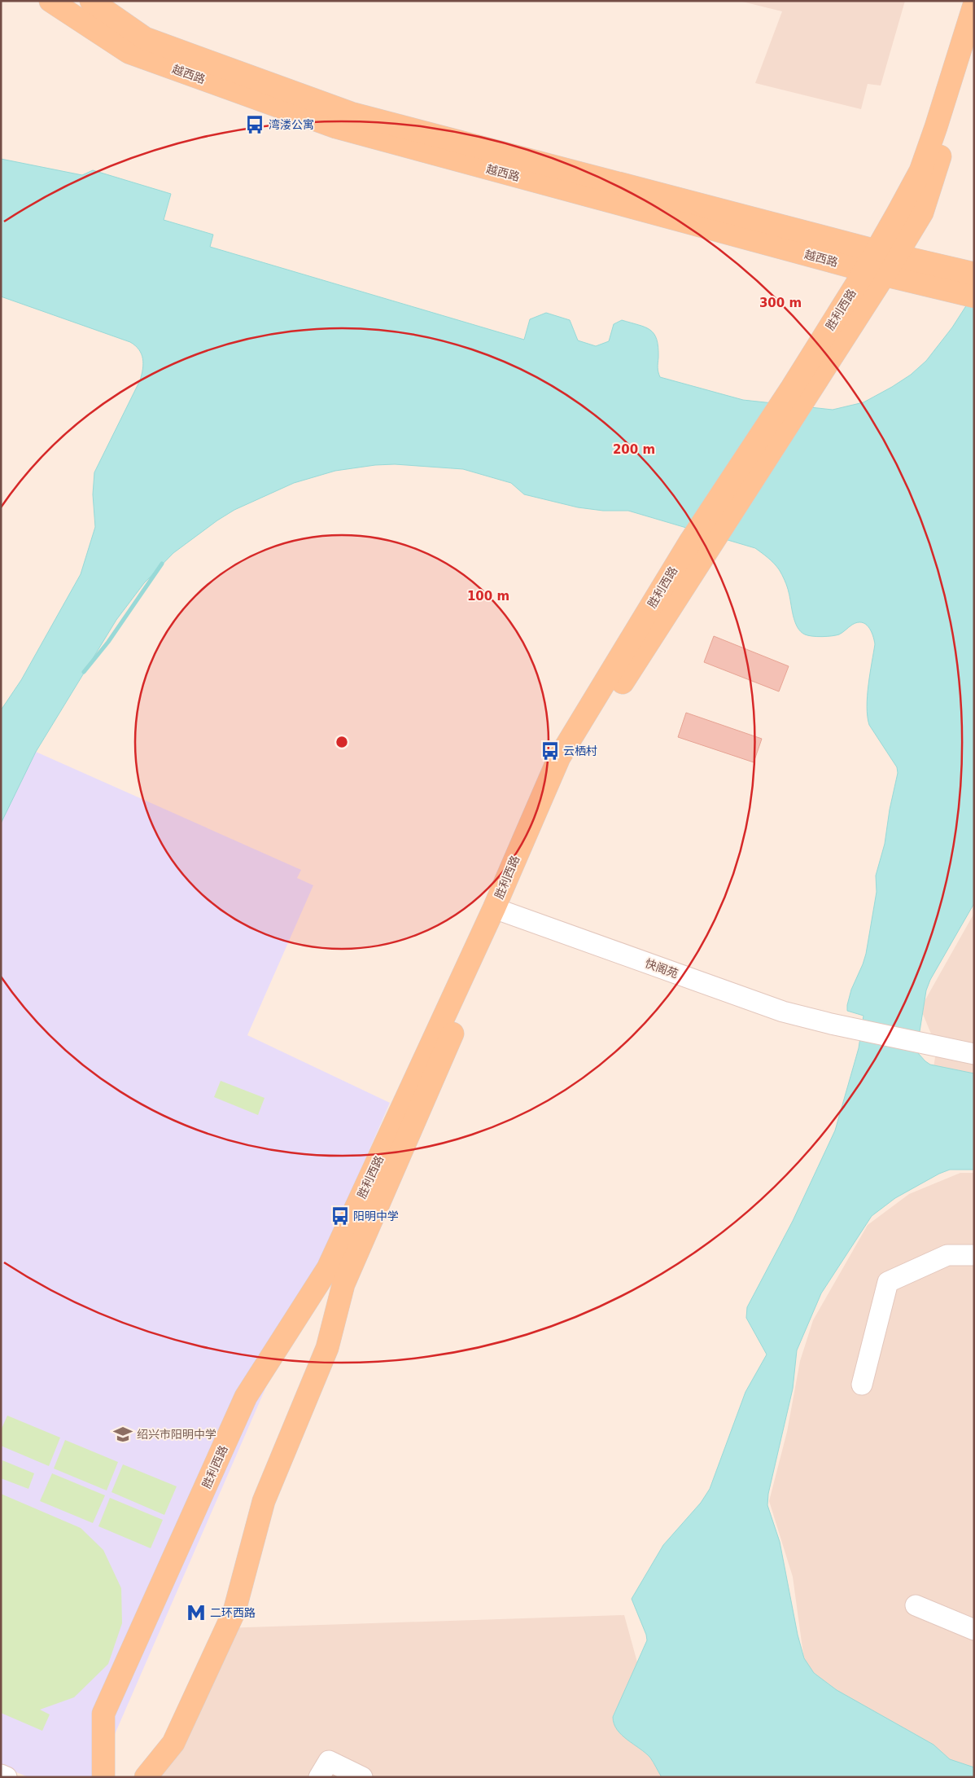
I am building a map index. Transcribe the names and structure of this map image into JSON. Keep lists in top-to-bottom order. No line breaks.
{"streets":{"main road":["越西路","胜利西路"],"street":["快阁苑"]},"crossings":[["越西路","胜利西路"],["胜利西路","快阁苑"]],"places":{"bus stop":["湾溇公寓","云栖村","阳明中学"],"school or university":["绍兴市阳明中学"],"metro station":["二环西路"]},"rings":["300 m","200 m","100 m"]}
